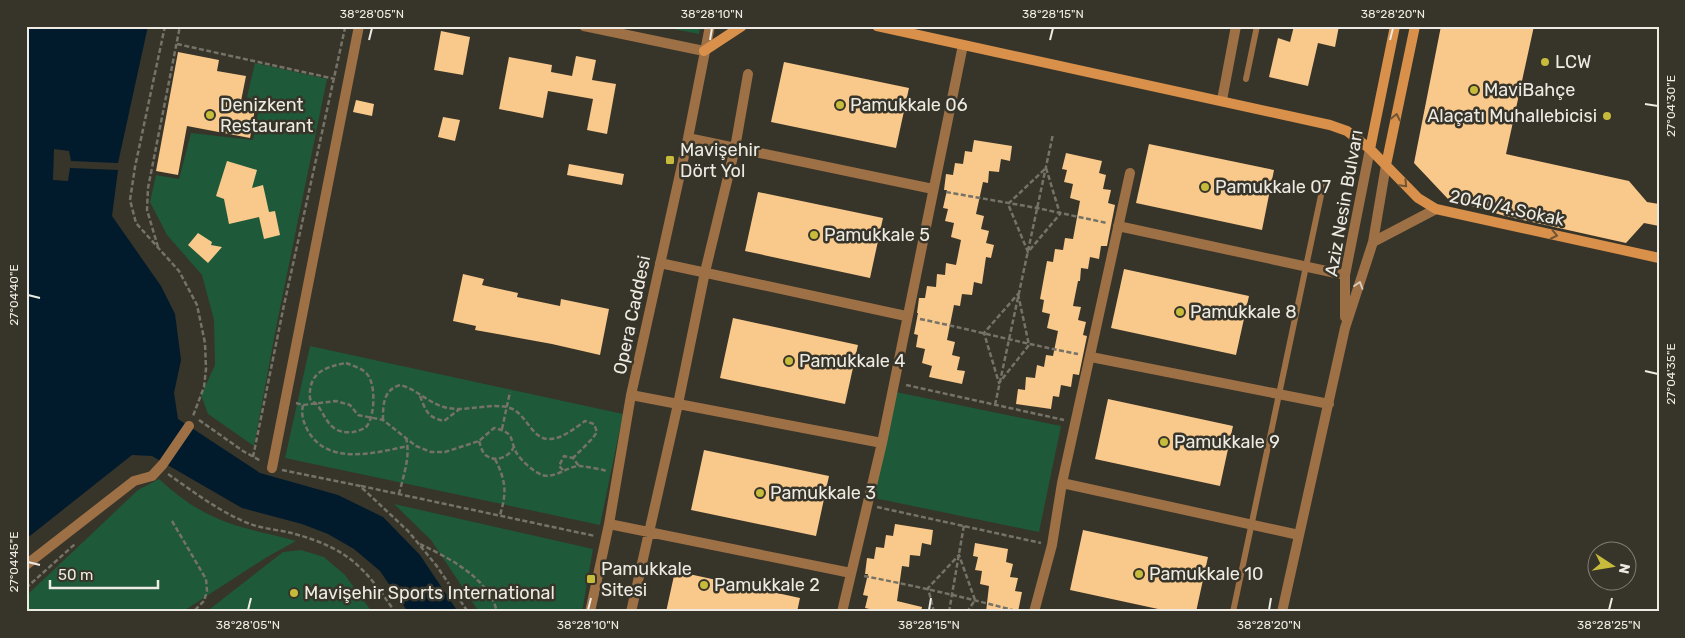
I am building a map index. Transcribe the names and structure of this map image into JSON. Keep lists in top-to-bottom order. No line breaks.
{"streets":{"street":["Aziz Nesin Bulvarı","2040/4.Sokak","Opera Caddesi"]},"crossings":[["Aziz Nesin Bulvarı","2040/4.Sokak"]],"places":{"other":["LCW","MaviBahçe","Pamukkale 06","Denizkent Restaurant","Alaçatı Muhallebicisi","Pamukkale 07","Pamukkale 5","Pamukkale 8","Pamukkale 4","Pamukkale 9","Pamukkale 3","Pamukkale 10","Pamukkale 2","Mavişehir Sports International"],"transit":["Mavişehir Dört Yol","Pamukkale Sitesi"]},"scale_bar":"50 m","north":"right","coordinates":["38°28'05\"N","38°28'10\"N","38°28'15\"N","38°28'20\"N","27°04'30\"E","27°04'40\"E","27°04'35\"E","27°04'45\"E","38°28'25\"N"]}
